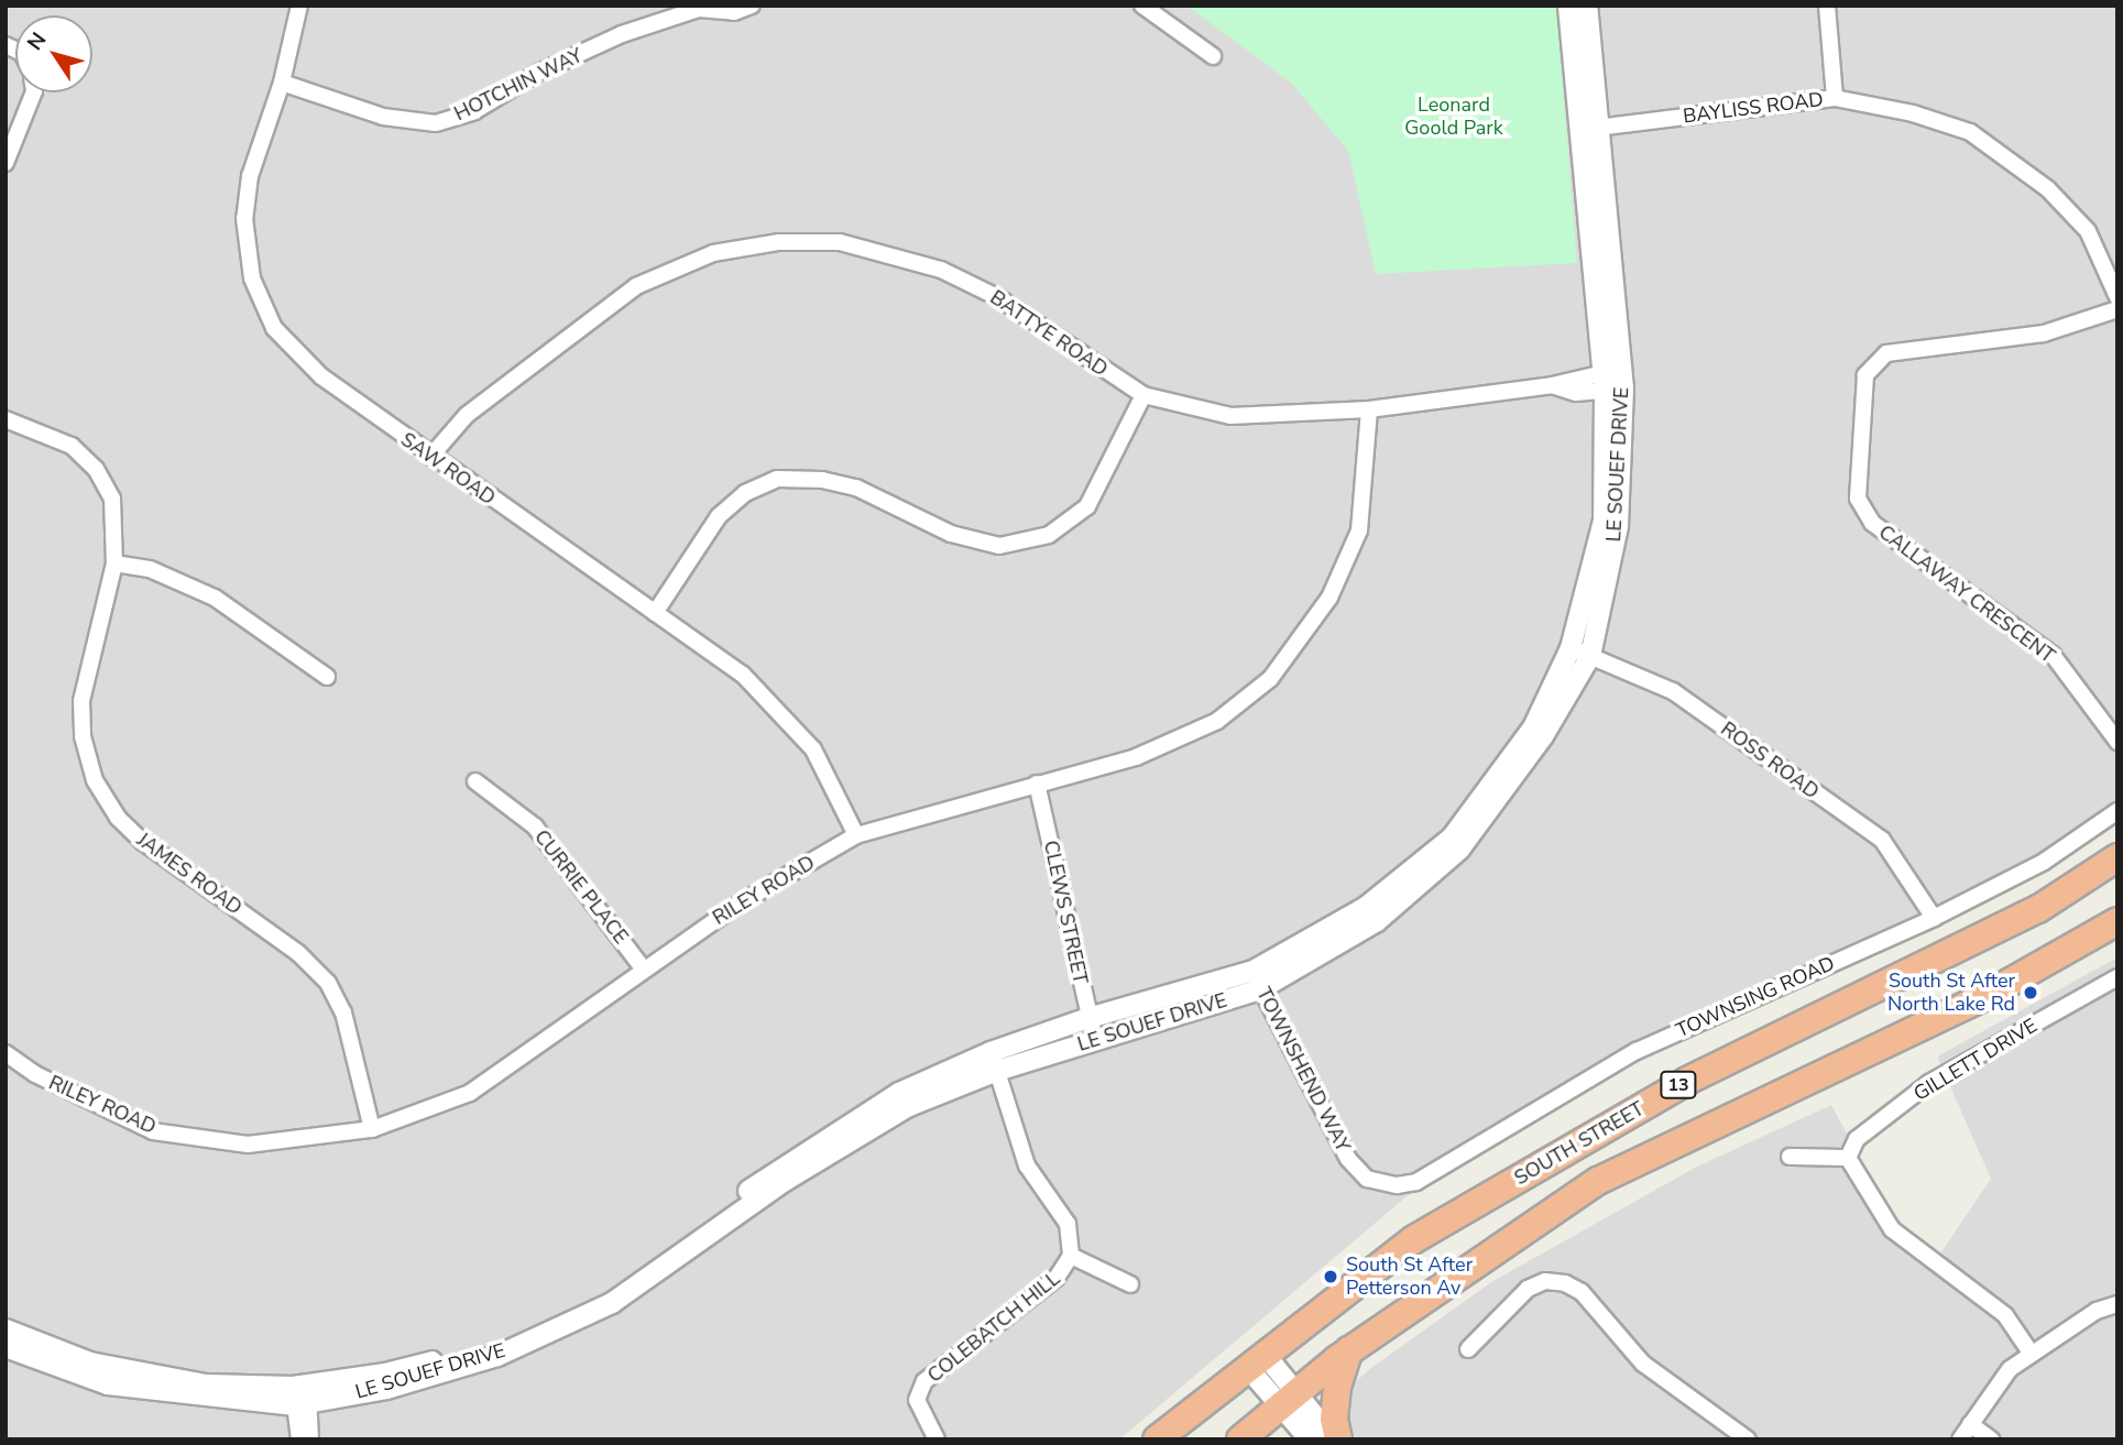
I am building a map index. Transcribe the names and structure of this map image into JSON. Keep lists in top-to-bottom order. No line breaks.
{"streets":{"highway":["13","SOUTH STREET"],"street":["HOTCHIN WAY","BAYLISS ROAD","BATTYE ROAD","LE SOUEF DRIVE","SAW ROAD","CALLAWAY CRESCENT","ROSS ROAD","JAMES ROAD","CURRIE PLACE","RILEY ROAD","CLEWS STREET","TOWNSING ROAD","GILLETT DRIVE","TOWNSHEND WAY","COLEBATCH HILL"]},"crossings":[["HOTCHIN WAY","SAW ROAD"],["BAYLISS ROAD","LE SOUEF DRIVE"],["BATTYE ROAD","LE SOUEF DRIVE"],["BATTYE ROAD","SAW ROAD"],["BATTYE ROAD","RILEY ROAD"],["LE SOUEF DRIVE","ROSS ROAD"],["LE SOUEF DRIVE","CLEWS STREET"],["LE SOUEF DRIVE","TOWNSHEND WAY"],["SAW ROAD","RILEY ROAD"],["ROSS ROAD","TOWNSING ROAD"],["JAMES ROAD","RILEY ROAD"],["CURRIE PLACE","RILEY ROAD"],["RILEY ROAD","CLEWS STREET"],["TOWNSING ROAD","TOWNSHEND WAY"]],"parks":["Leonard Goold Park"],"places":["South St After North Lake Rd","South St After Petterson Av"],"north":"top left"}
